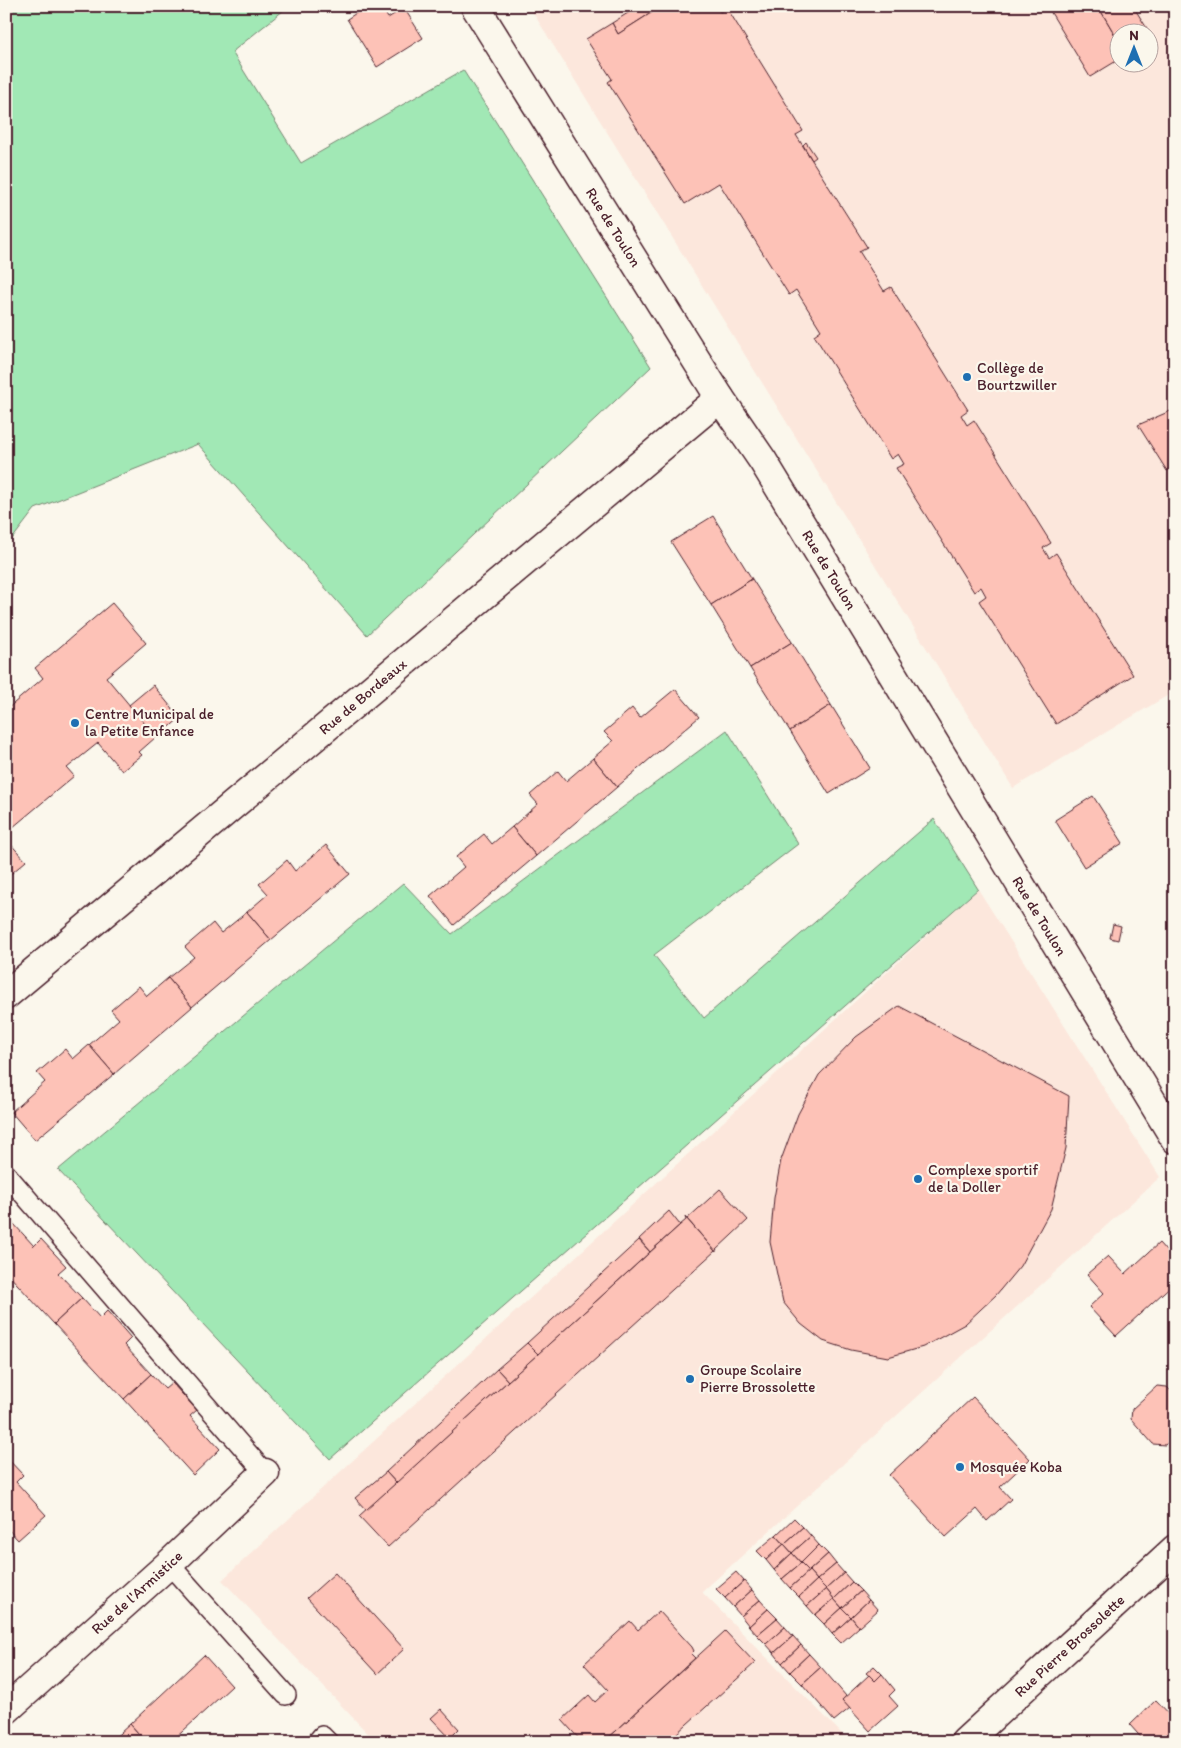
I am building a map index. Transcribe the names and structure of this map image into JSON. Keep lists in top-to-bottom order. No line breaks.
{"streets":{"street":["Rue de Toulon","Rue de Bordeaux","Rue de l'Armistice","Rue Pierre Brossolette"]},"crossings":[["Rue de Toulon","Rue de Bordeaux"]],"places":["Collège de Bourtzwiller","Centre Municipal de la Petite Enfance","Complexe sportif de la Doller","Groupe Scolaire Pierre Brossolette","Mosquée Koba"],"north":"top"}
